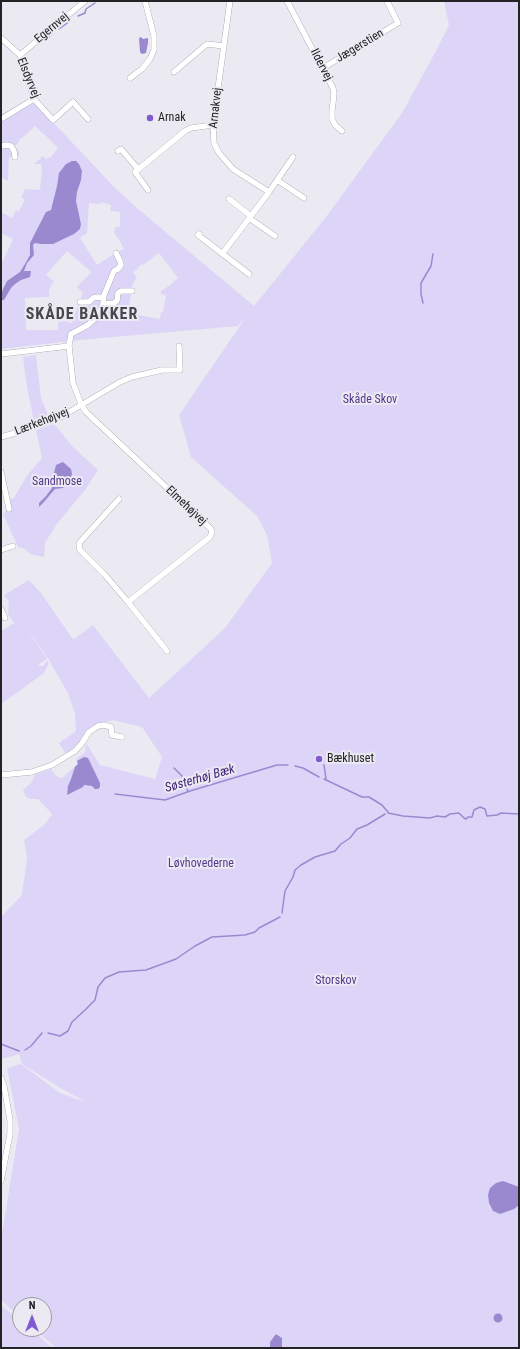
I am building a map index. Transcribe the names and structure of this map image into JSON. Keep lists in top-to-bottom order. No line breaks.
{"streets":{"street":["Egernvej","Jægerstien","Ildervej","Elsdyrvej","Arnakvej","Lærkehøjvej","Elmehøjvej"]},"crossings":[["Egernvej","Elsdyrvej"],["Jægerstien","Ildervej"],["Lærkehøjvej","Elmehøjvej"]],"districts":["SKÅDE BAKKER"],"water":["Søsterhøj Bæk"],"parks":["Skåde Skov","Sandmose","Løvhovederne","Storskov"],"places":["Arnak","Bækhuset"],"north":"top"}
